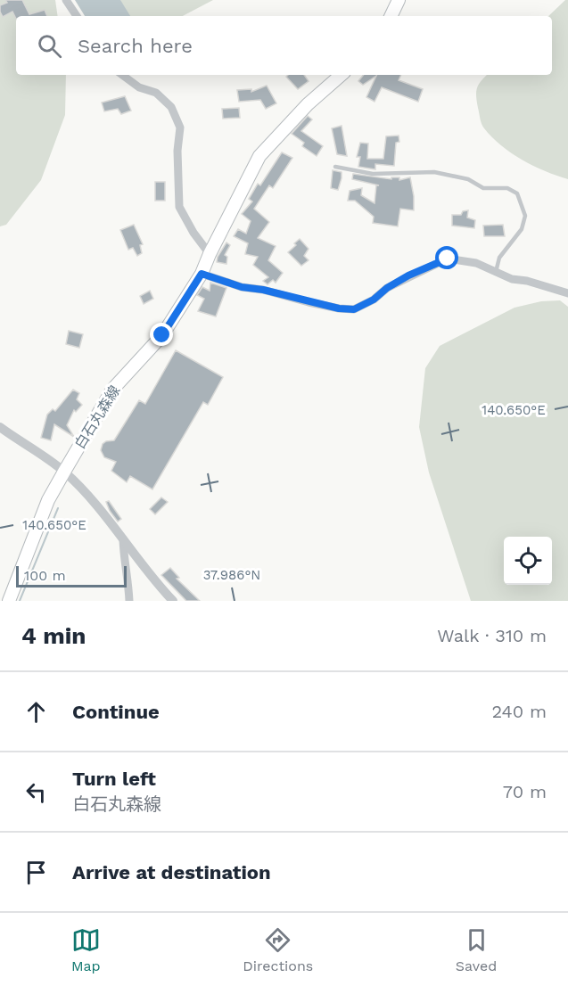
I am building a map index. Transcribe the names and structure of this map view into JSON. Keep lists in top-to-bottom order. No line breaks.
{"streets":{"main road":["白石丸森線"]},"scale_bar":"100 m","page":{"search":"Search here","scale":"100 m","heading":["4 min","Walk · 310 m"],"list":[["Continue","240 m"],["Turn left","白石丸森線","70 m"],"Arrive at destination"],"nav":["Map","Directions","Saved"]},"coordinates":["140.650°E","37.986°N"]}
